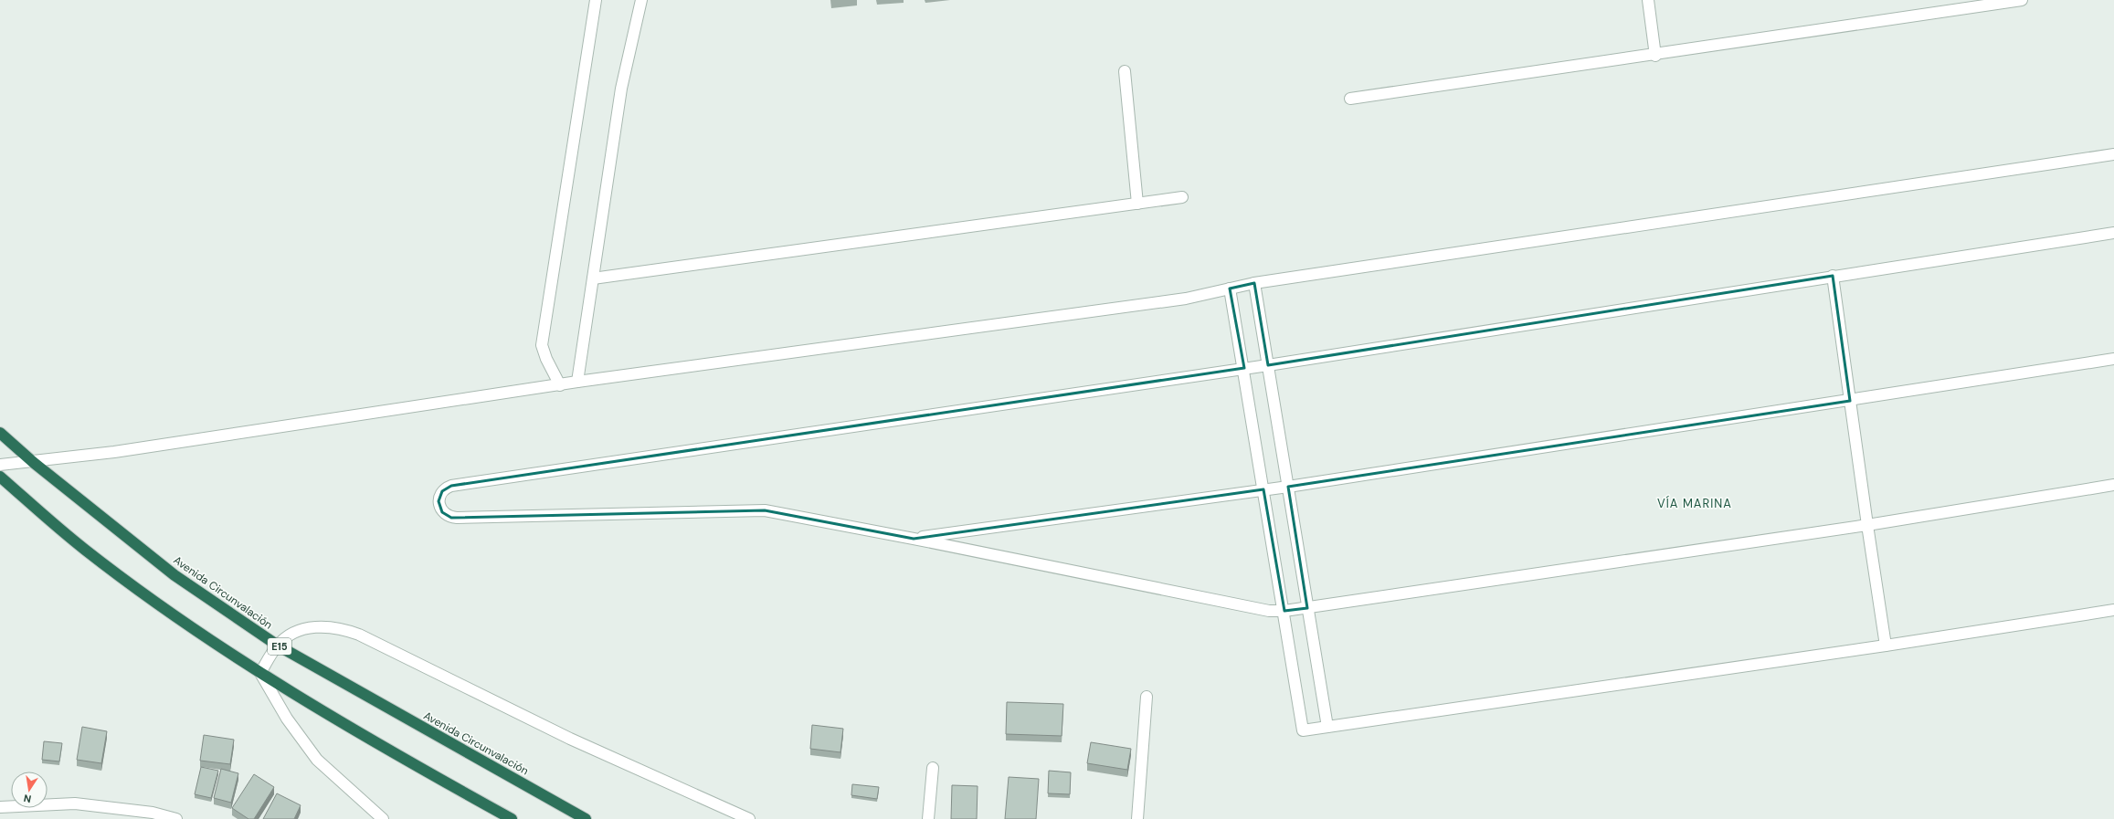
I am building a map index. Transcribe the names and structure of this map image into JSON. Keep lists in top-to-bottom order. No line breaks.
{"streets":{"highway":["Avenida Circunvalación","E15"]},"districts":["VÍA MARINA"],"north":"bottom"}
